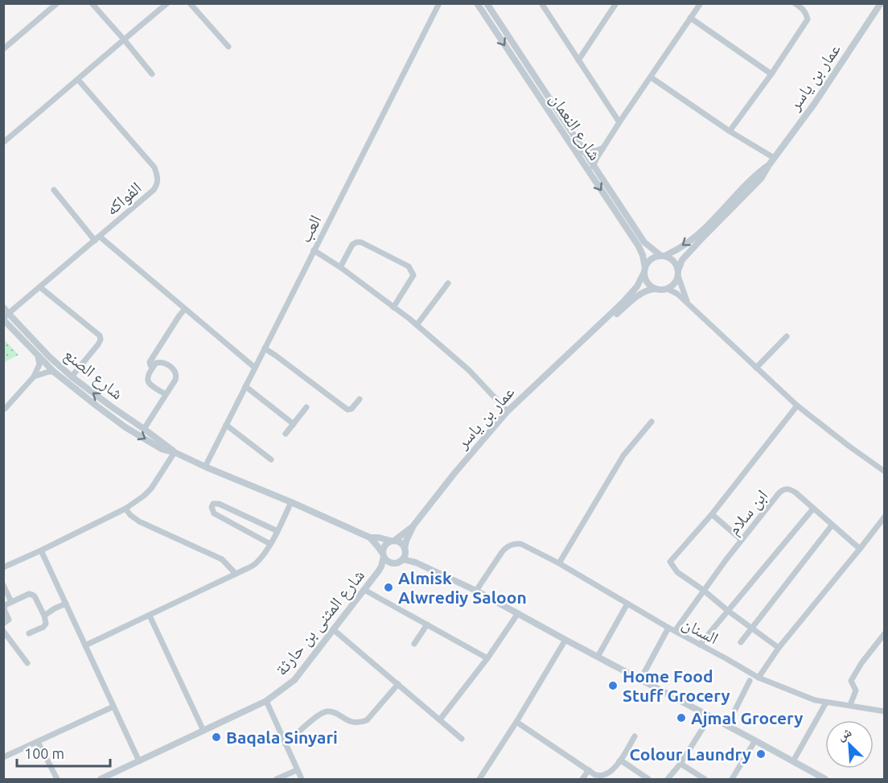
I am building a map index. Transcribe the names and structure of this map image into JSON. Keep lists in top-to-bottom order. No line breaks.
{"streets":{"street":["عمار بن ياسر","شارع النعمان","الفواكه","العب","شارع الصنع","ابن سلام","شارع المثنى بن حارثة","السنان"]},"crossings":[["عمار بن ياسر","شارع النعمان"],["عمار بن ياسر","شارع الصنع"],["عمار بن ياسر","شارع المثنى بن حارثة"],["الفواكه","شارع الصنع"],["العب","شارع الصنع"],["شارع الصنع","شارع المثنى بن حارثة"],["ابن سلام","السنان"]],"places":["Almisk Alwrediy Saloon","Home Food Stuff Grocery","Ajmal Grocery","Baqala Sinyari","Colour Laundry"],"scale_bar":"100 m","north":"top left"}
